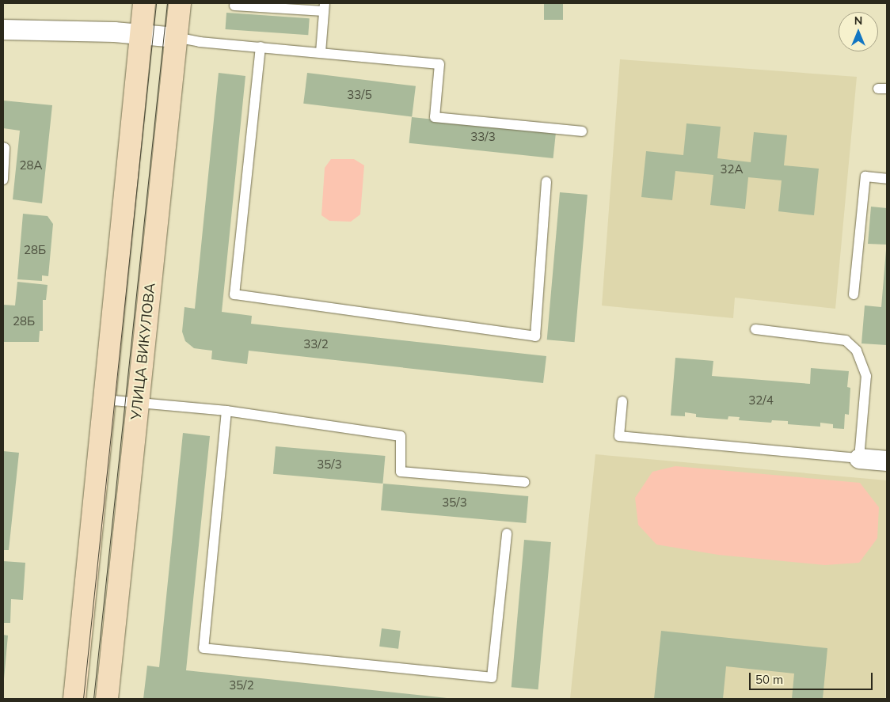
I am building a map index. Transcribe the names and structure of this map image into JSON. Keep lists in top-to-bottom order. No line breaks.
{"streets":{"street":["УЛИЦА ВИКУЛОВА"]},"house_numbers":["33/5","33/3","28А","32А","28Б","28Б","33/2","32/4","35/3","35/3","35/2"],"scale_bar":"50 m","north":"top"}
